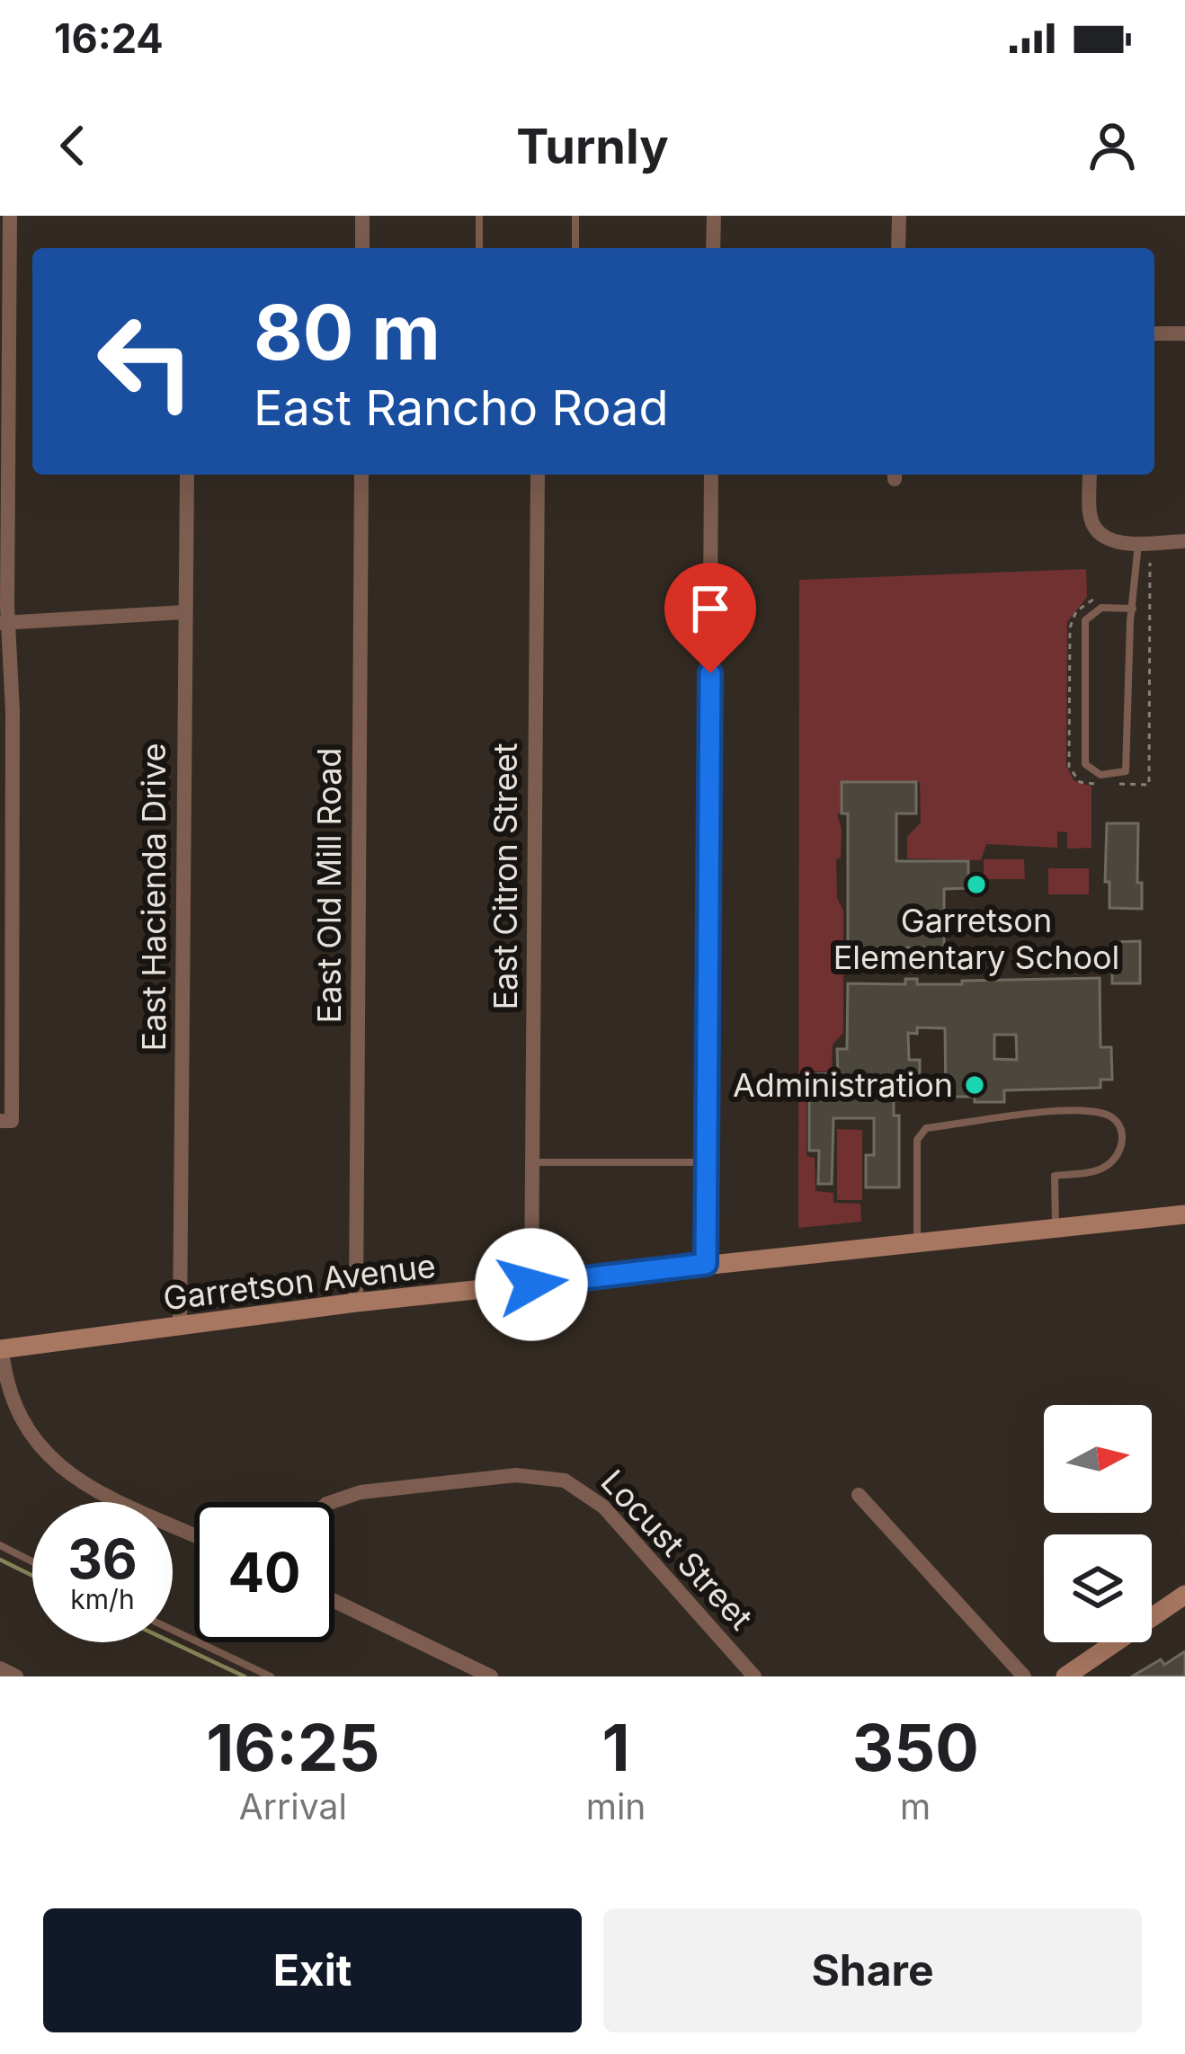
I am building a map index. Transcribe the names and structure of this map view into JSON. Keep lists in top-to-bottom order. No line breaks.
{"streets":{"street":["East Citron Street","East Old Mill Road","East Hacienda Drive","Garretson Avenue","Locust Street"]},"crossings":[["East Citron Street","Garretson Avenue"],["East Old Mill Road","Garretson Avenue"],["East Hacienda Drive","Garretson Avenue"]],"places":["Garretson Elementary School","Administration"],"north":"right","page":{"status":"16:24","header":"Turnly","turn":["80 m","East Rancho Road"],"speed":"36 km/h","limit":"40","eta":["16:25","Arrival","1","min","350","m"],"buttons":["Exit","Share"]}}
